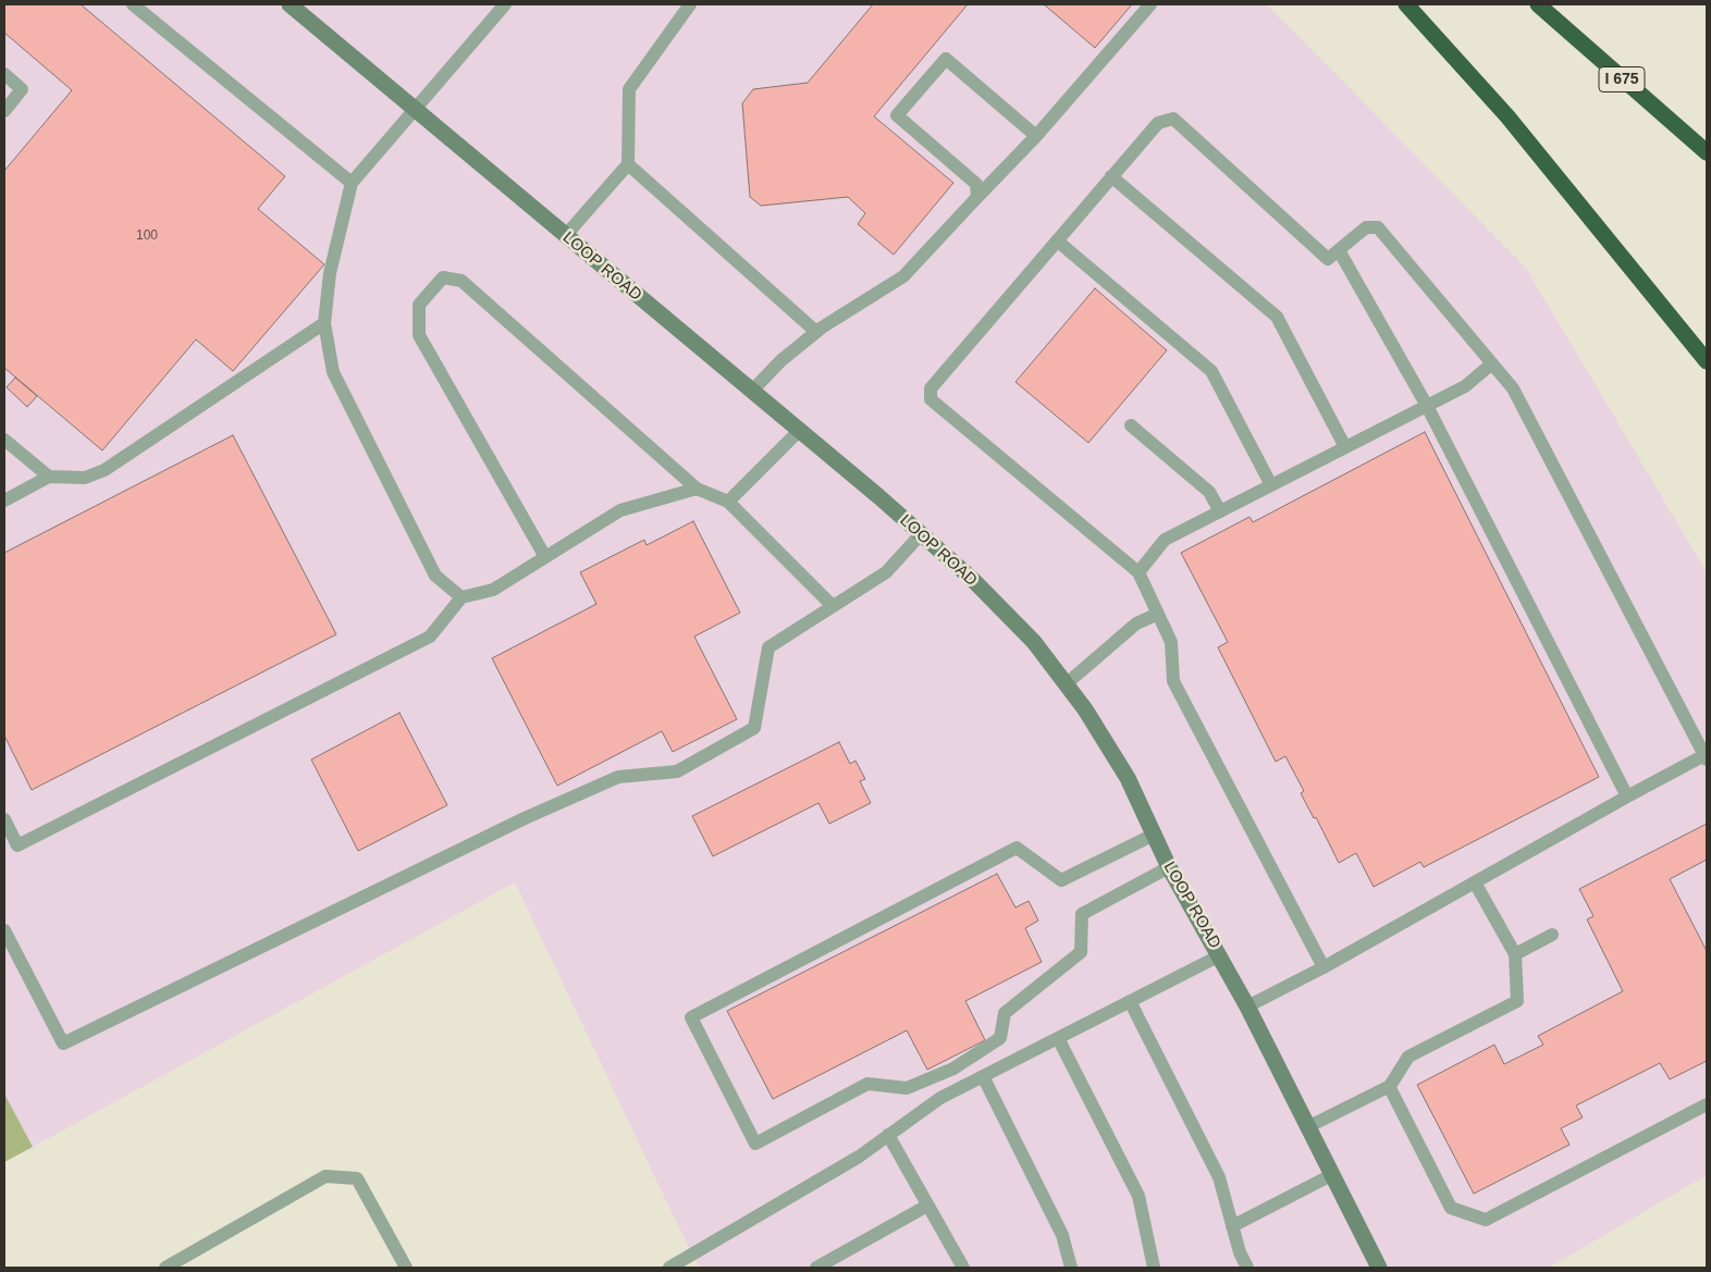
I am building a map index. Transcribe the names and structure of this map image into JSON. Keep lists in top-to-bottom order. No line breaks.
{"streets":{"highway":["I 675"],"street":["LOOP ROAD"]},"house_numbers":["100"]}
